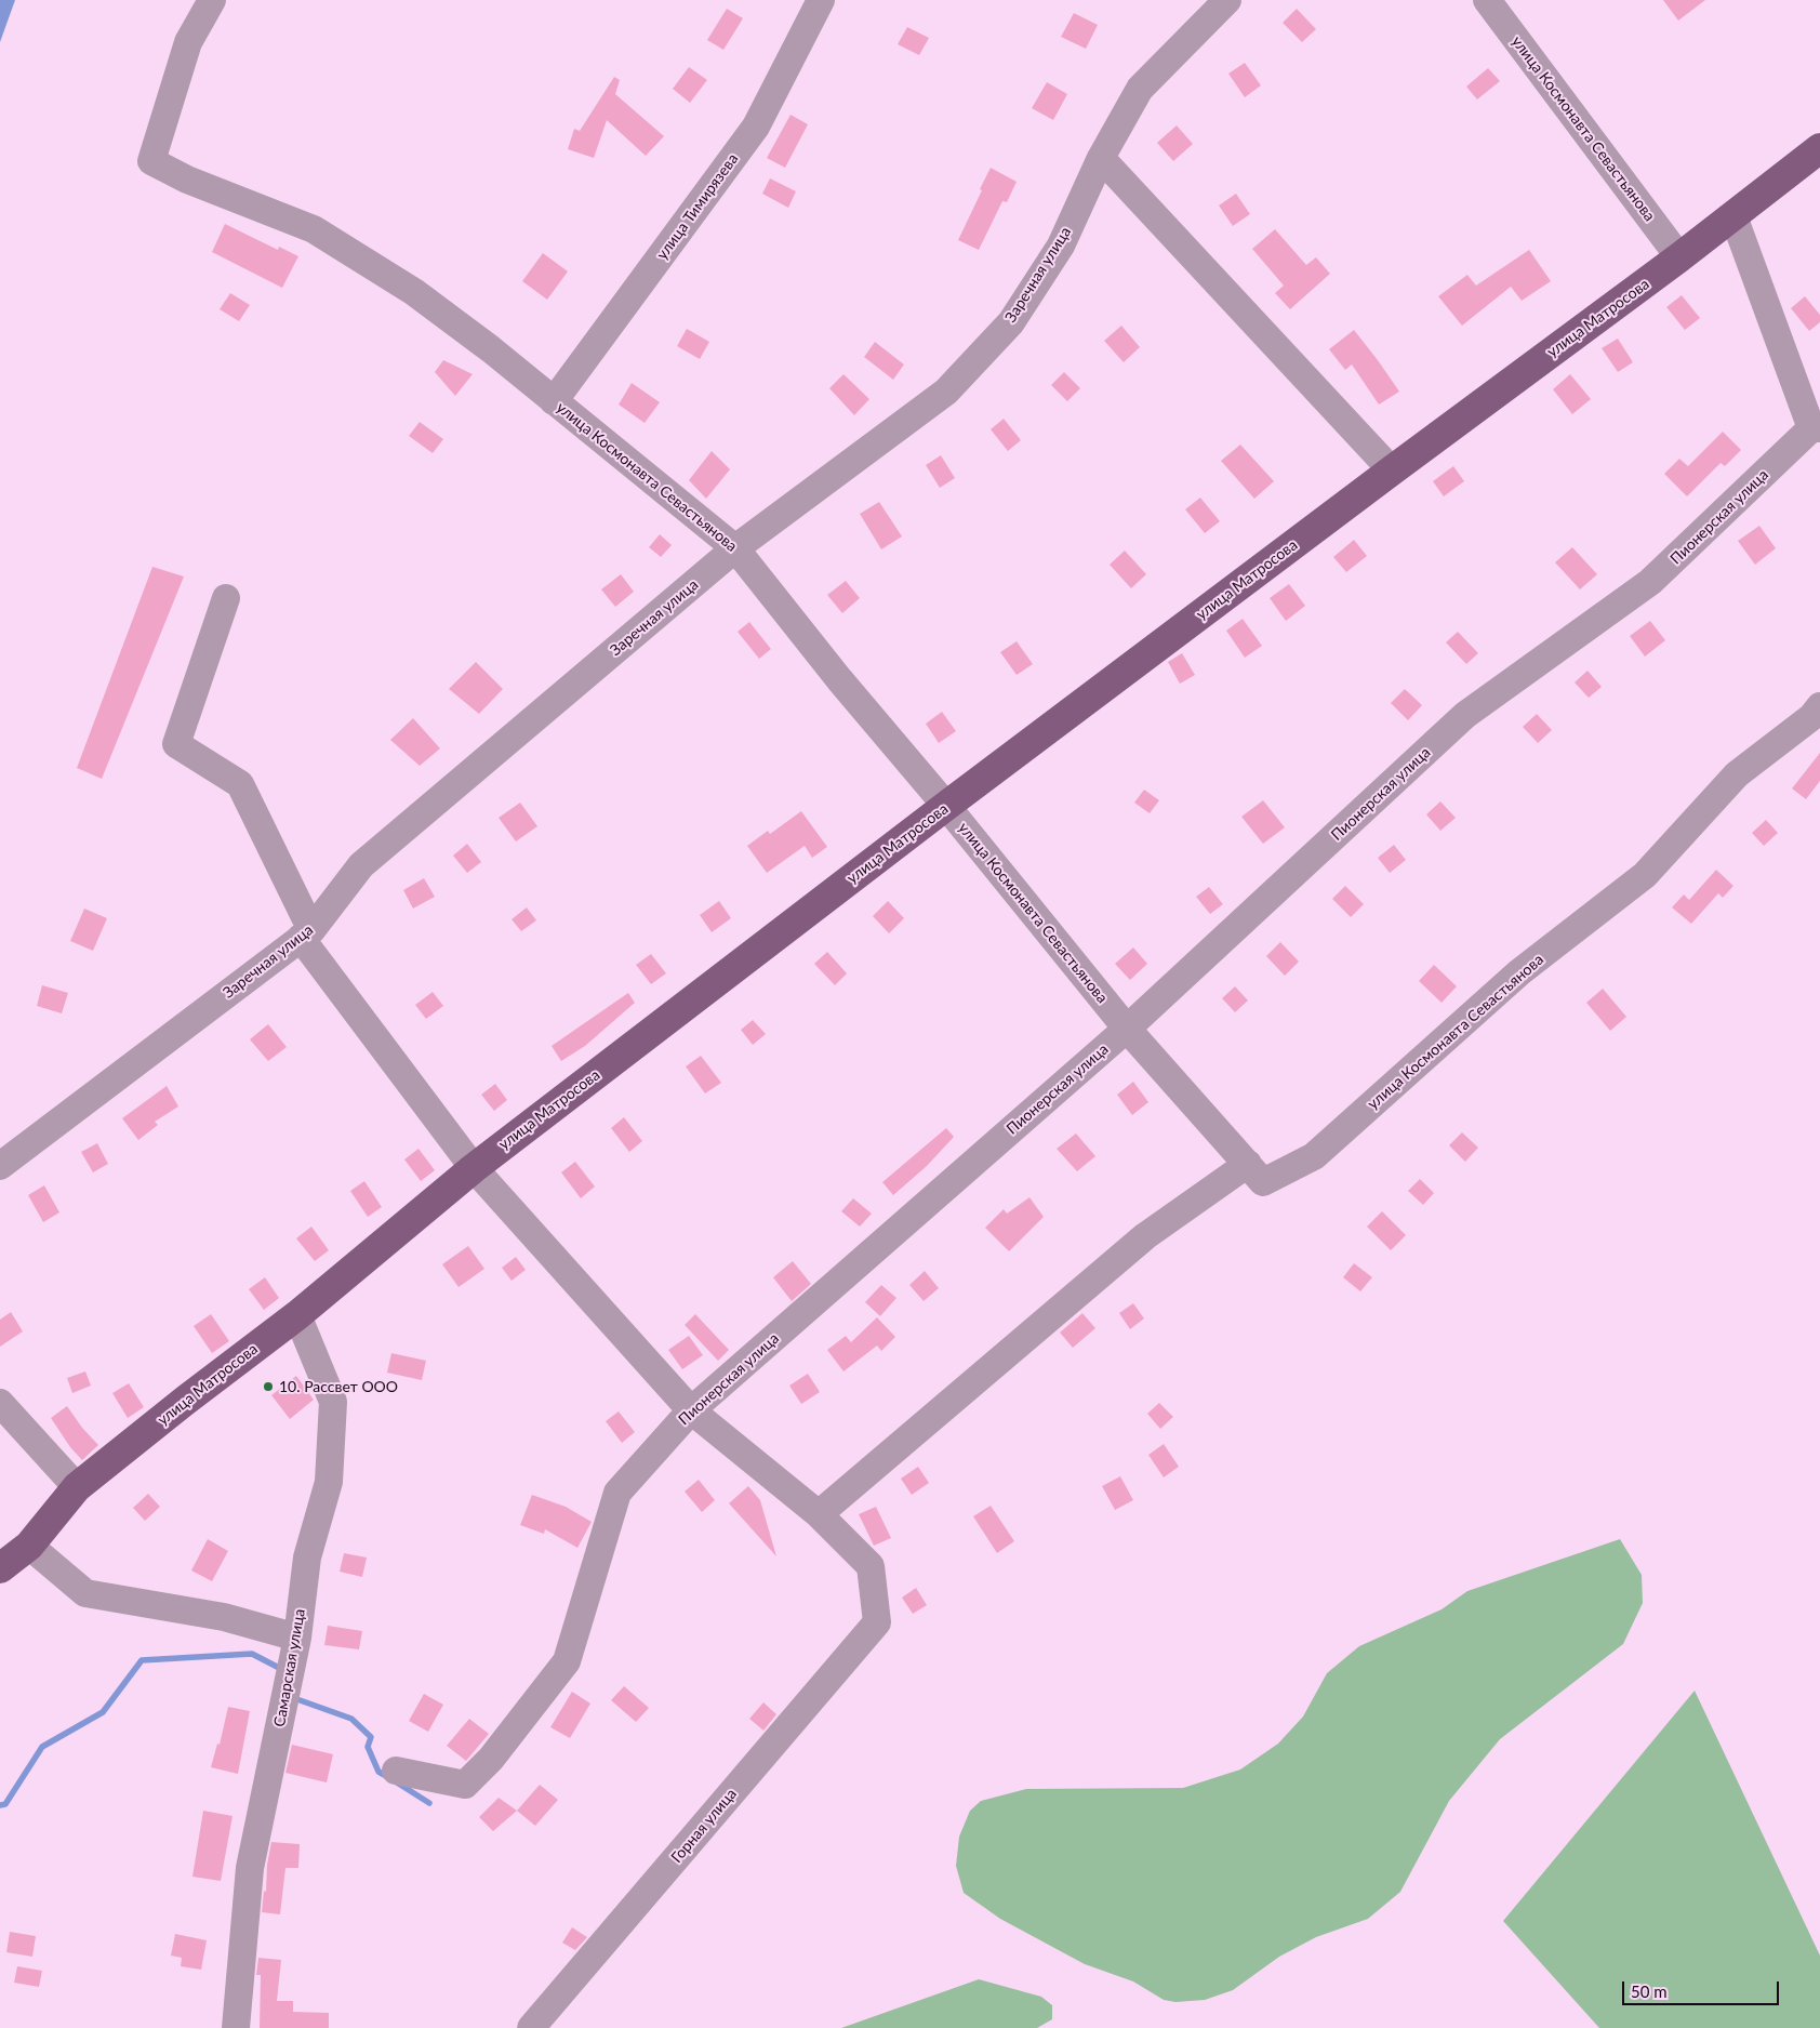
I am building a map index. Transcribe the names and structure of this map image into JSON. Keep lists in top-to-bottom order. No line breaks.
{"streets":{"main road":["улица Матросова"],"street":["улица Космонавта Севастьянова","улица Тимирязева","Заречная улица","Пионерская улица","Самарская улица","Горная улица"]},"crossings":[["улица Космонавта Севастьянова","улица Тимирязева"],["улица Космонавта Севастьянова","Заречная улица"],["улица Космонавта Севастьянова","улица Матросова"],["улица Космонавта Севастьянова","Пионерская улица"],["улица Матросова","Самарская улица"]],"places":["10. Рассвет ООО"],"scale_bar":"50 m"}
